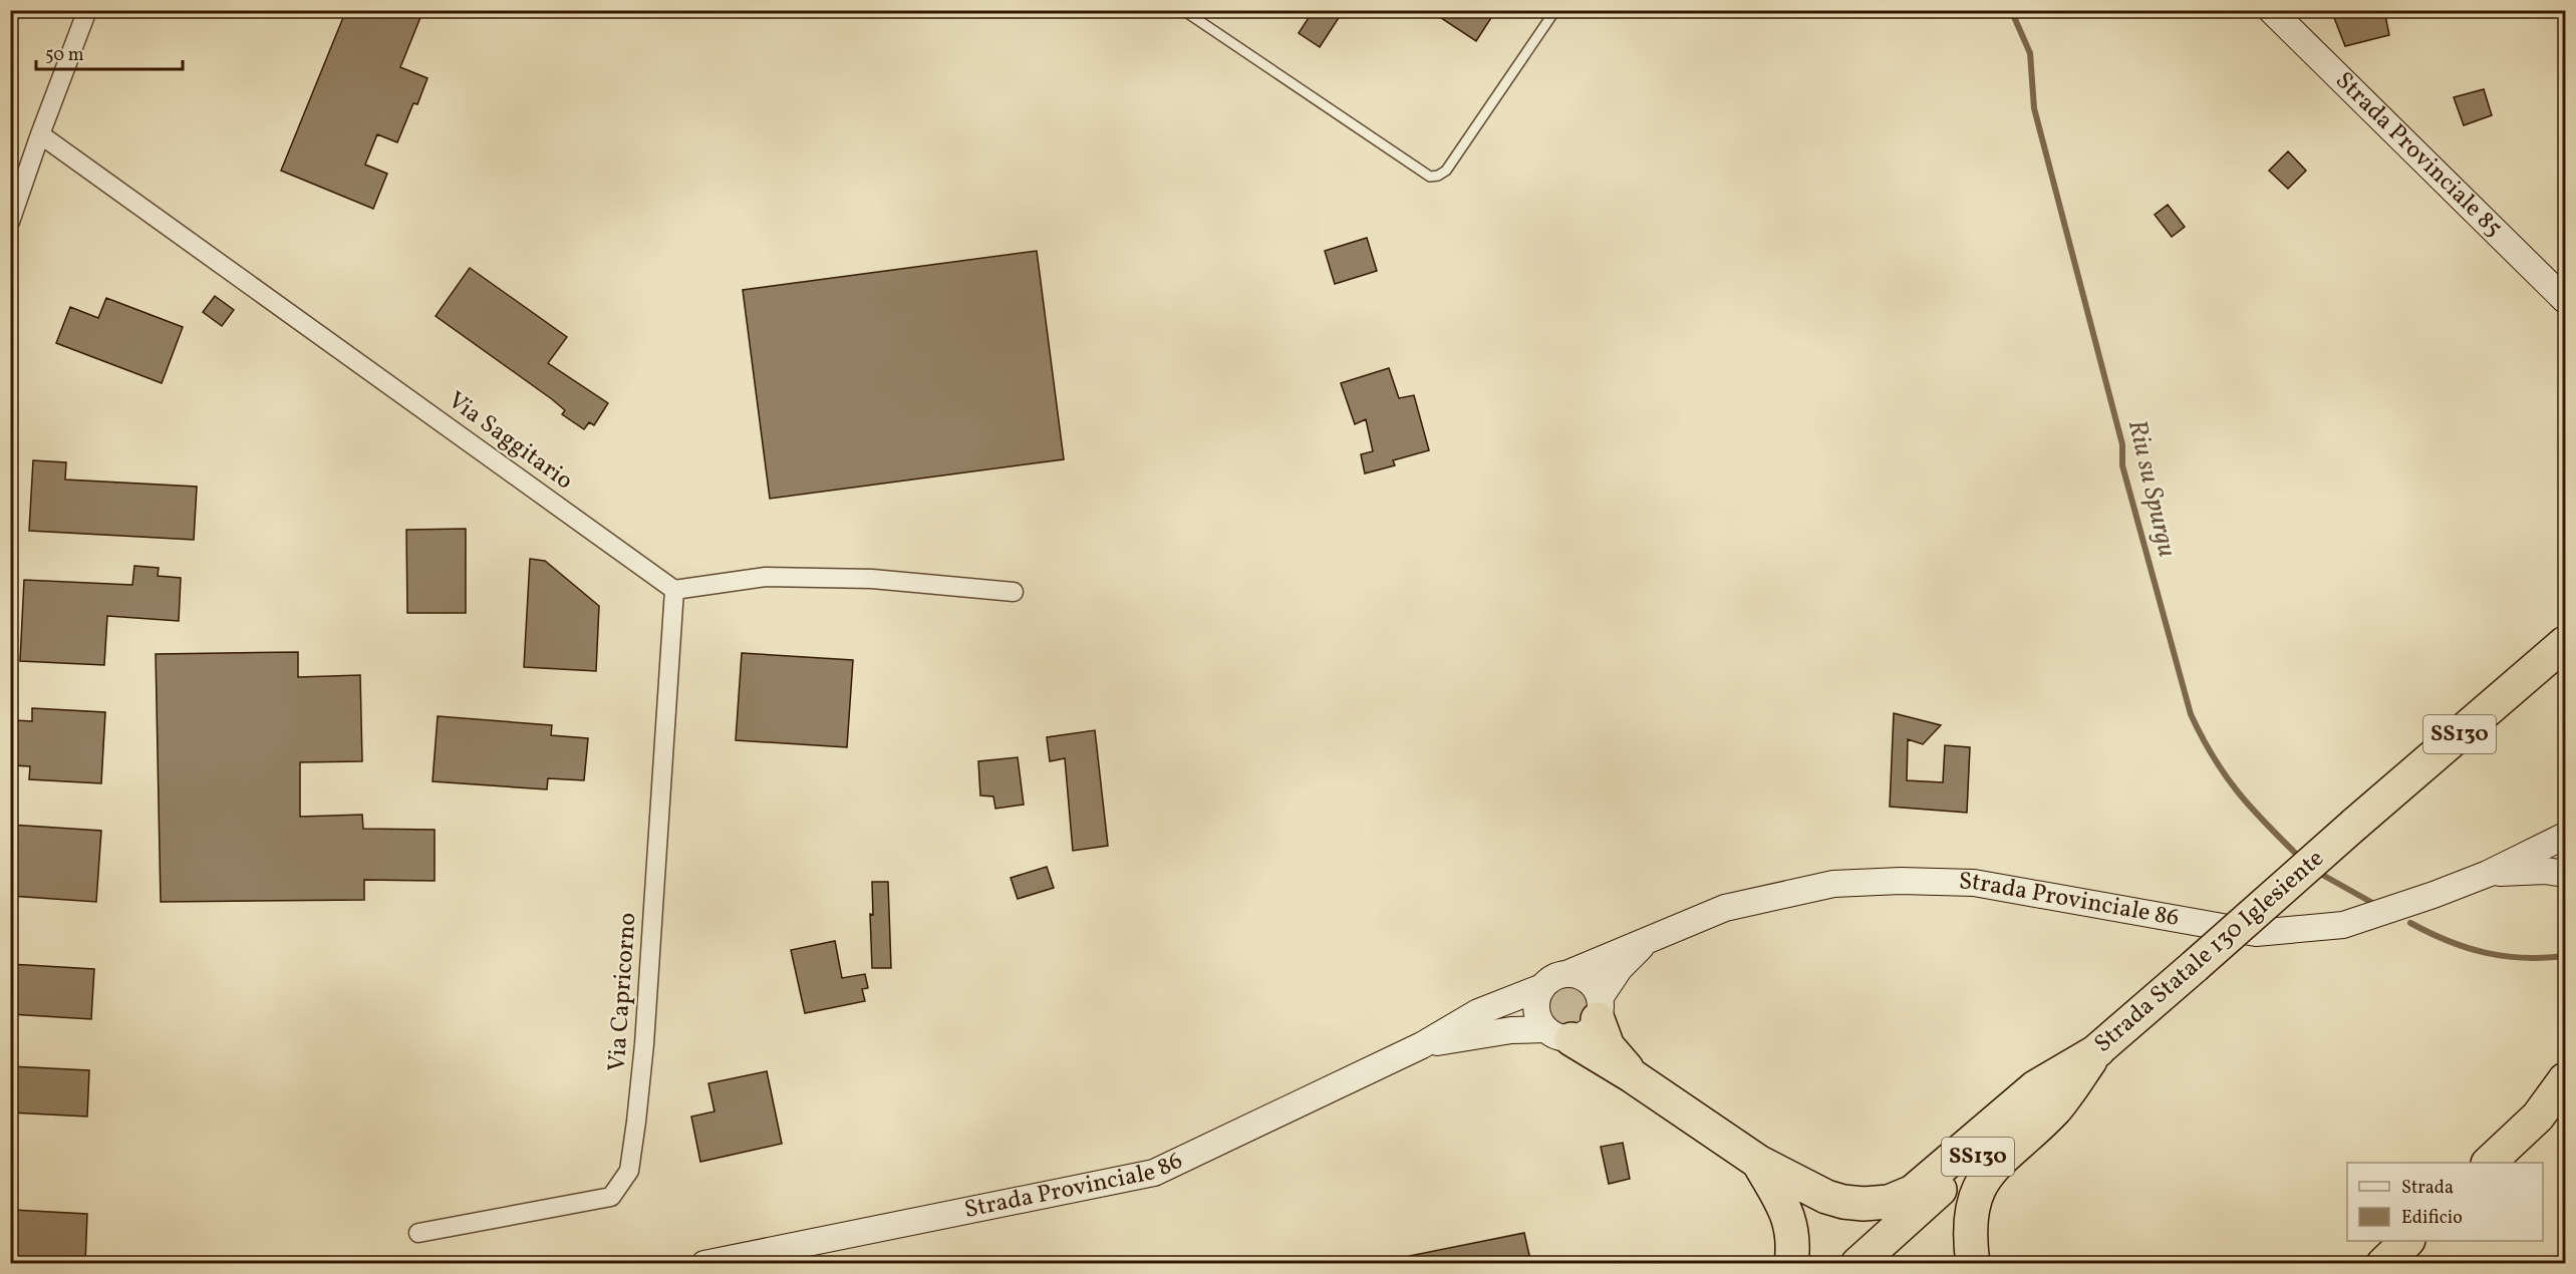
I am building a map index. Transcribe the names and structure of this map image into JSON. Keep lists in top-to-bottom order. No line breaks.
{"streets":{"highway":["SS130","Strada Statale 130 Iglesiente"],"street":["Strada Provinciale 85","Via Saggitario","Strada Provinciale 86","Via Capricorno"]},"crossings":[["Via Saggitario","Via Capricorno"]],"water":["Riu su Spurgu"],"legend":["Strada","Edificio"],"scale_bar":"50 m"}
